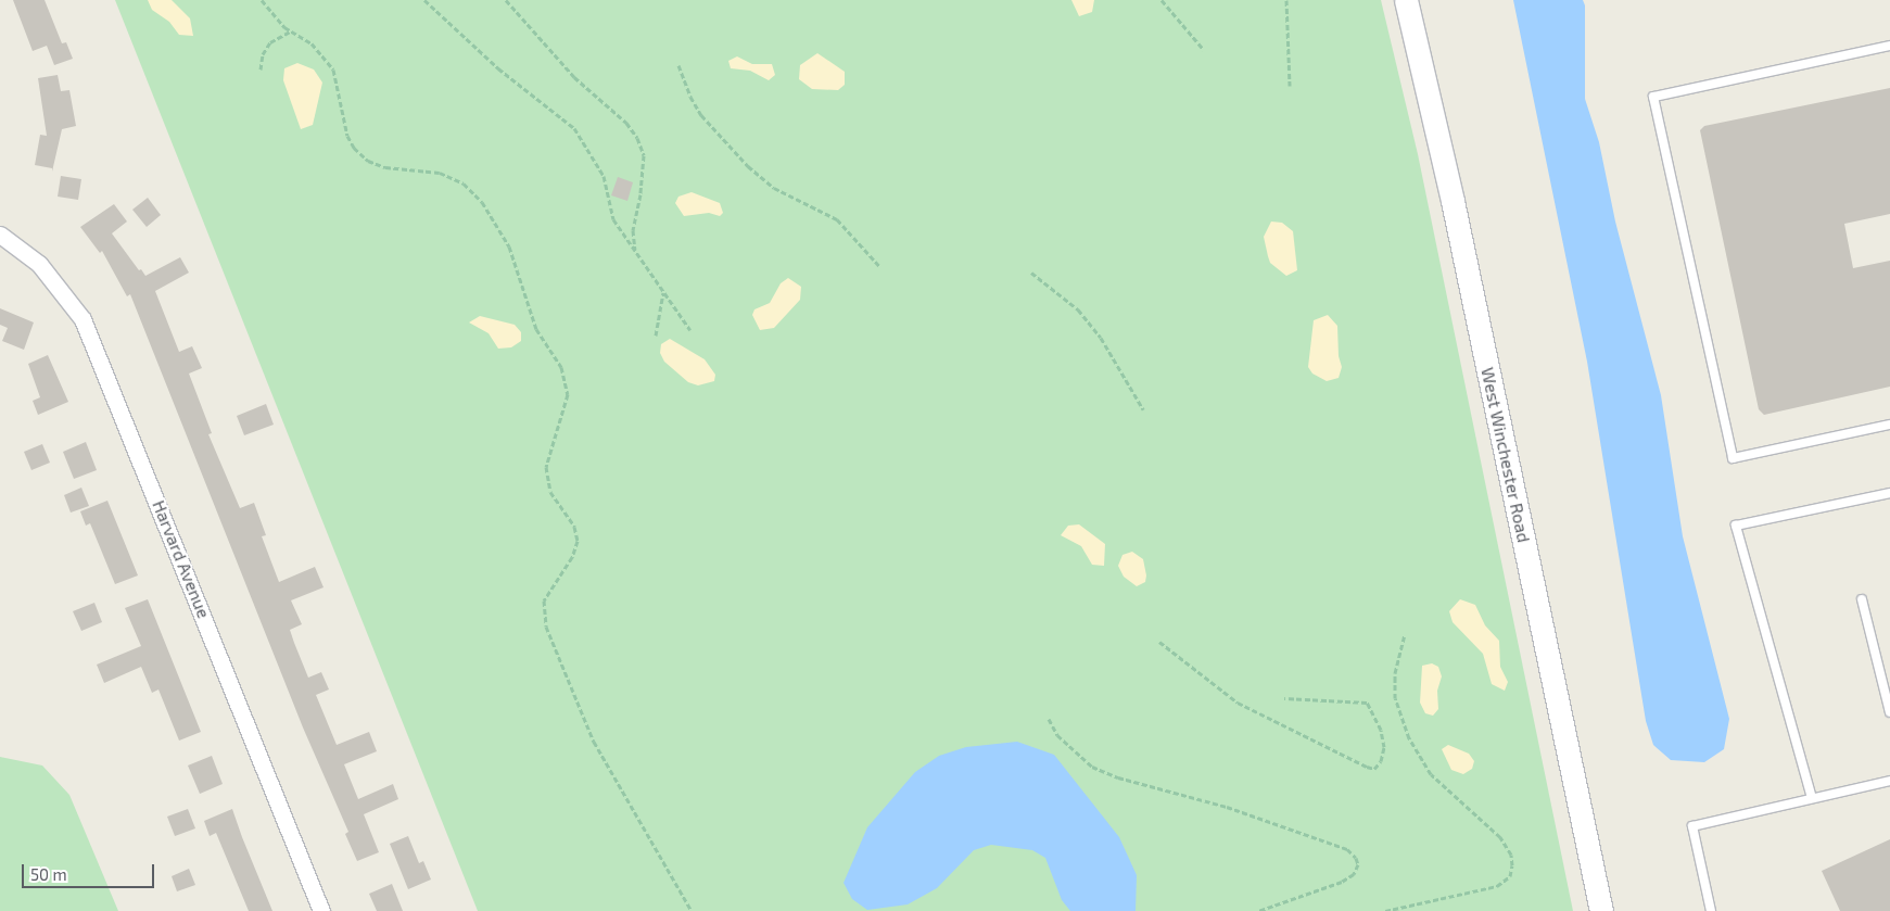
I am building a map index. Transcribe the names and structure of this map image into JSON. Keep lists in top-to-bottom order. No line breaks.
{"streets":{"main road":["West Winchester Road"],"street":["Harvard Avenue"]},"scale_bar":"50 m"}
